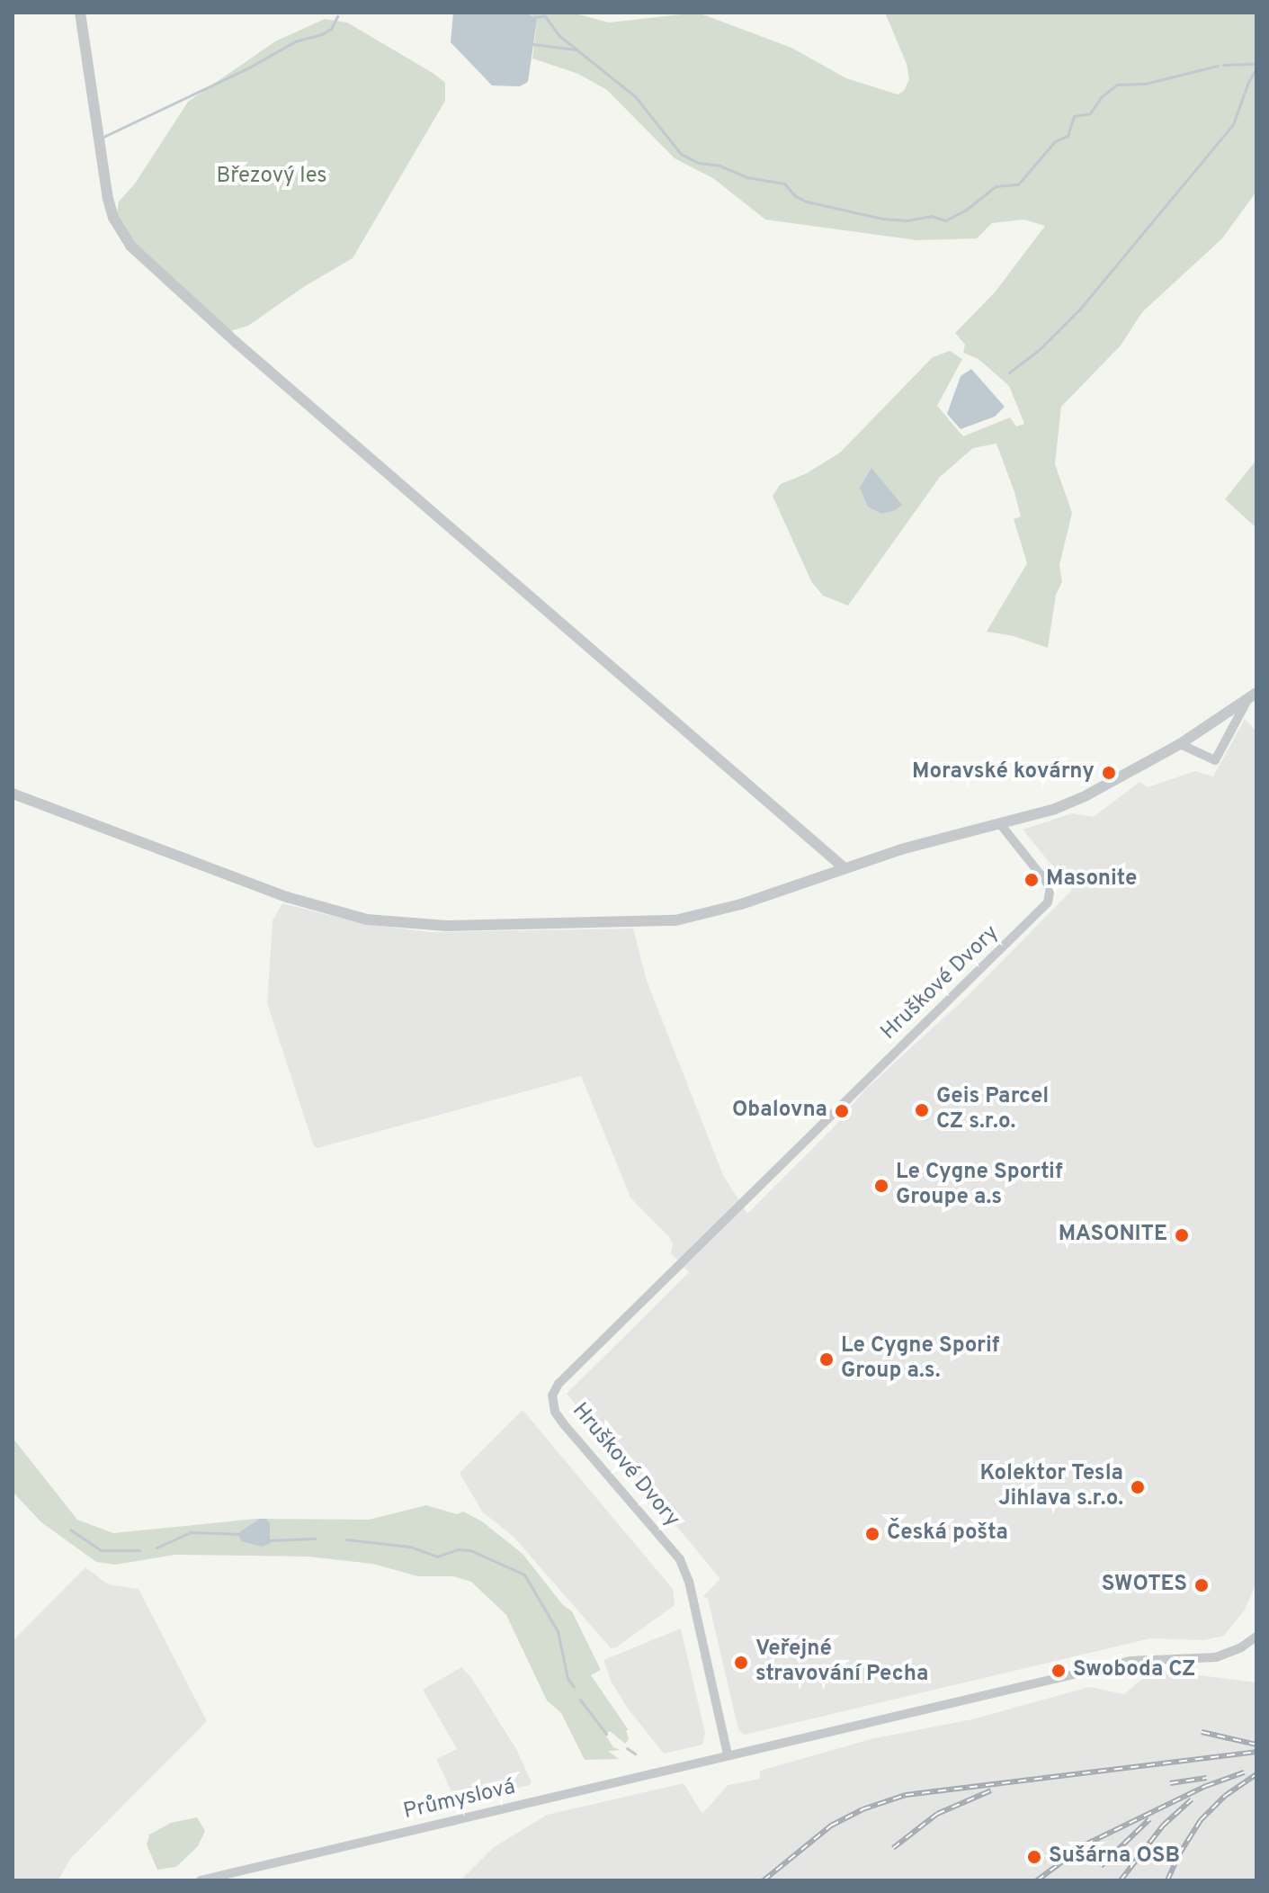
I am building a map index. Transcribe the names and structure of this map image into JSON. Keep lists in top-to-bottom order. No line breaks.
{"streets":{"street":["Hruškové Dvory","Průmyslová"]},"crossings":[["Hruškové Dvory","Průmyslová"]],"parks":["Březový les"],"places":["Moravské kovárny","Masonite","Geis Parcel CZ s.r.o.","Obalovna","Le Cygne Sportif Groupe a.s","MASONITE","Le Cygne Sporif Group a.s.","Kolektor Tesla Jihlava s.r.o.","Česká pošta","SWOTES","Veřejné stravování Pecha","Swoboda CZ","Sušárna OSB"]}
